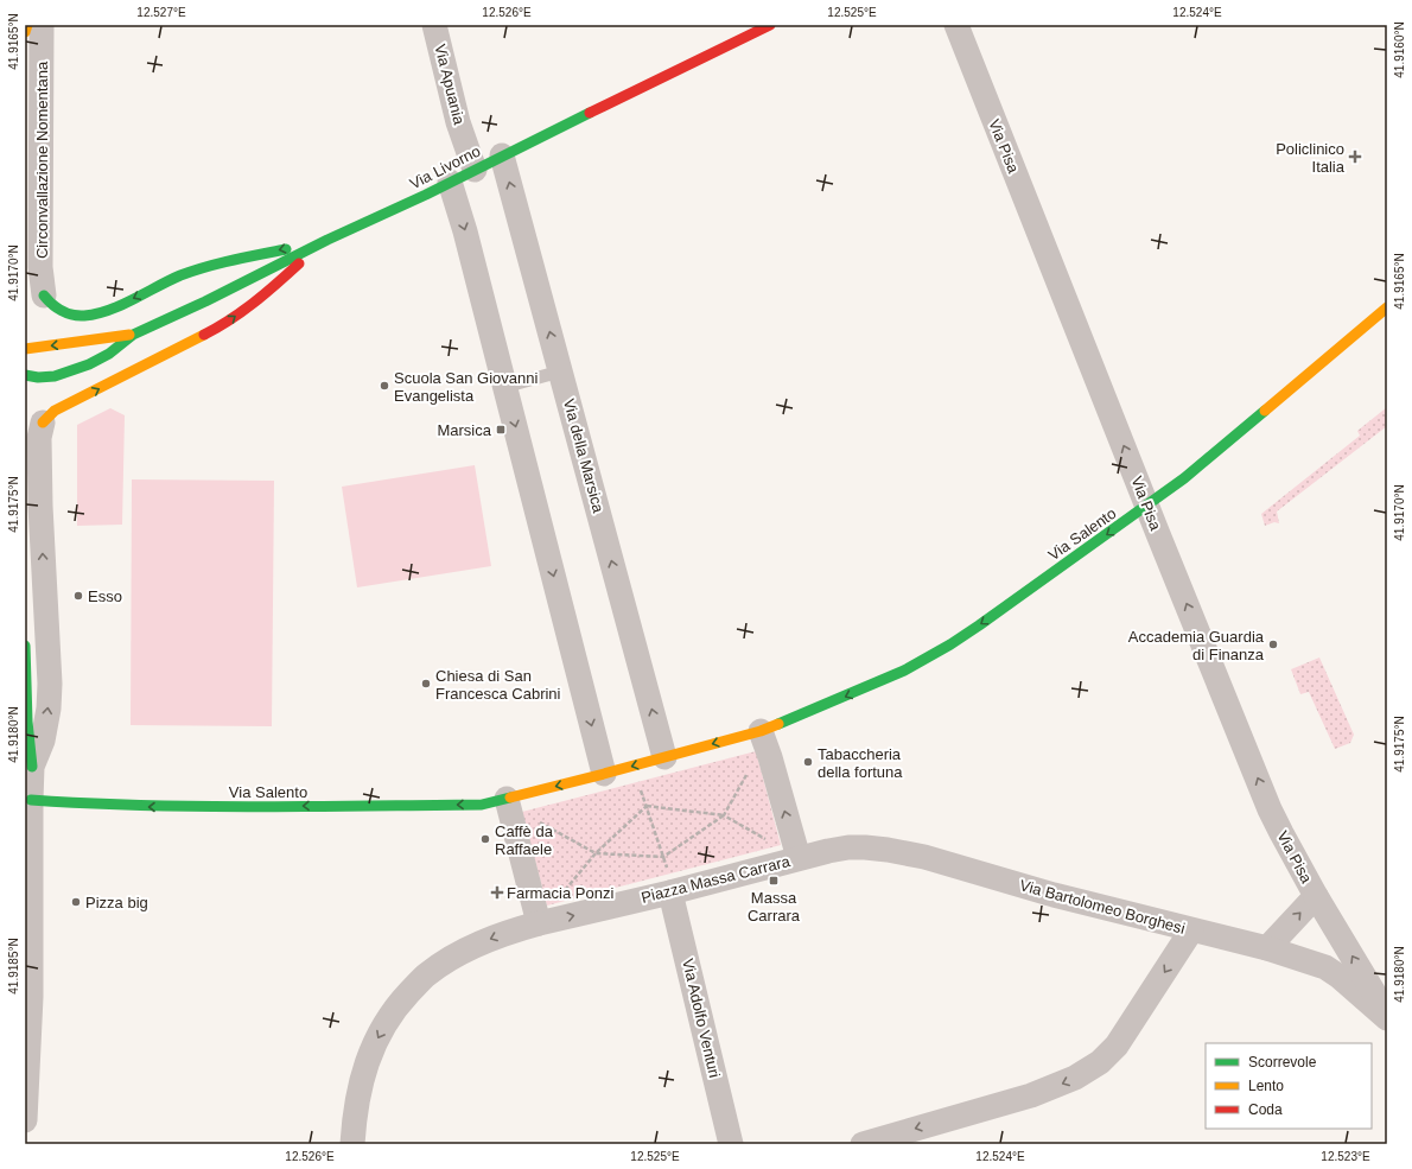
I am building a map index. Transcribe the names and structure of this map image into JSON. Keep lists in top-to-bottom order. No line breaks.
{"streets":{"street":["Via Apuania","Via Pisa","Circonvallazione Nomentana","Via Livorno","Via della Marsica","Via Salento","Piazza Massa Carrara","Via Bartolomeo Borghesi","Via Adolfo Venturi"]},"crossings":[["Via Apuania","Via Livorno"],["Via Pisa","Via Salento"],["Via Pisa","Via Bartolomeo Borghesi"],["Via Livorno","Via della Marsica"],["Via Salento","Piazza Massa Carrara"],["Piazza Massa Carrara","Via Bartolomeo Borghesi"],["Piazza Massa Carrara","Via Adolfo Venturi"]],"one_way":["Via Pisa","Via Salento"],"places":{"health":["Policlinico Italia","Farmacia Ponzi"],"other":["Scuola San Giovanni Evangelista","Esso","Accademia Guardia di Finanza","Chiesa di San Francesca Cabrini","Tabaccheria della fortuna","Caffè da Raffaele","Pizza big"],"transit":["Marsica","Massa Carrara"]},"legend":["Scorrevole","Lento","Coda"],"coordinates":["12.527°E","12.526°E","12.525°E","12.524°E","41.9165°N","41.9160°N","41.9170°N","41.9175°N","41.9180°N","41.9185°N","12.523°E"]}
